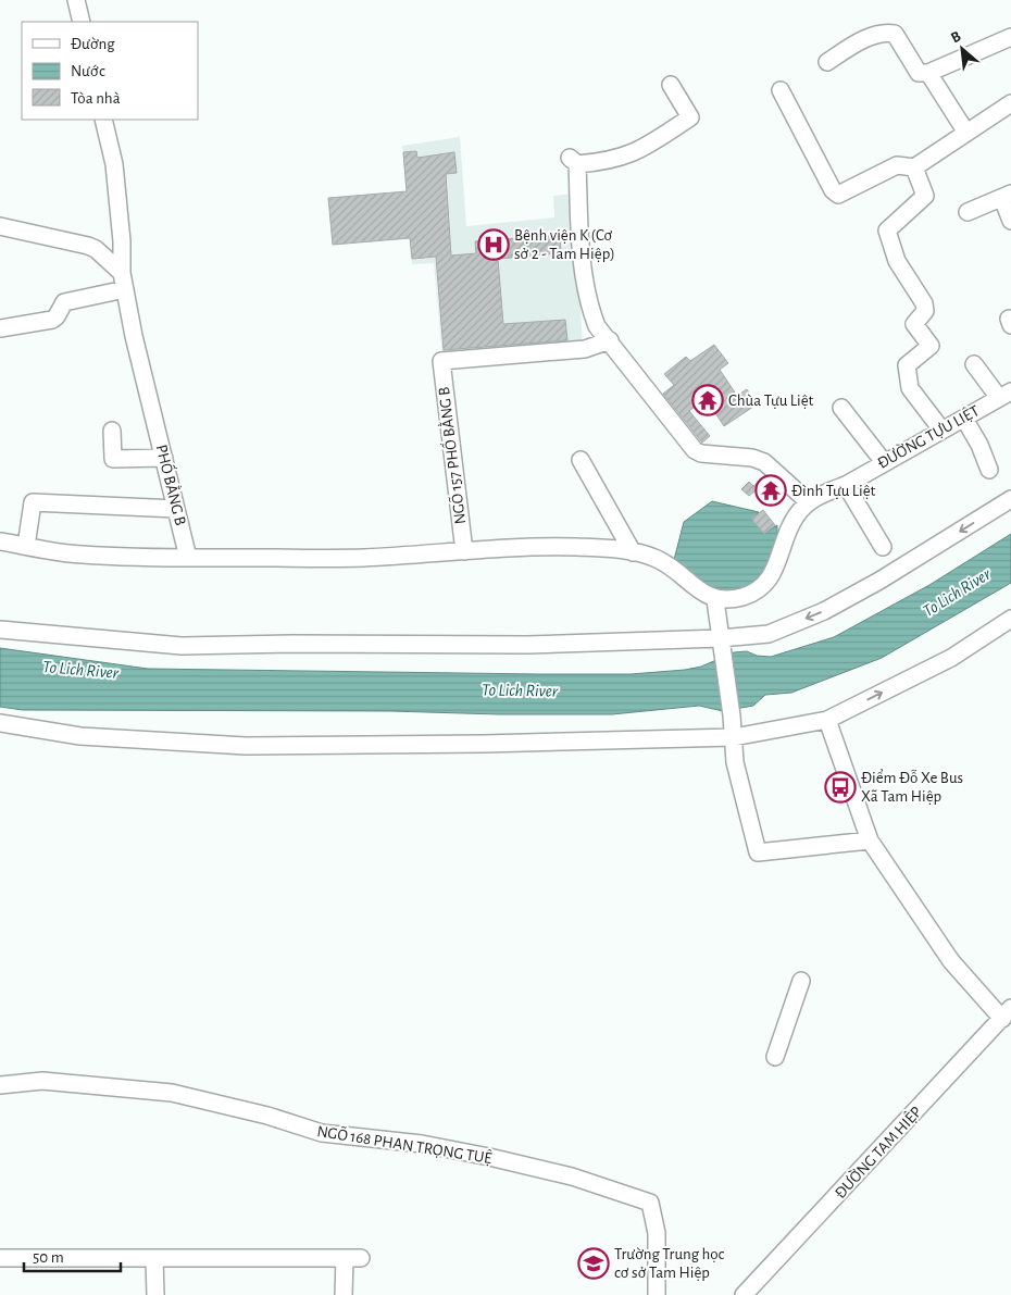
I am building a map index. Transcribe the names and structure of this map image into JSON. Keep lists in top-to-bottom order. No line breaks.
{"streets":{"street":["ĐƯỜNG TỰU LIỆT","NGÕ 157 PHỐ BẰNG B","PHỐ BẰNG B","NGÕ 168 PHAN TRỌNG TUỆ","ĐƯỜNG TAM HIỆP"]},"water":["To Lich River"],"places":{"hospital":["Bệnh viện K (Cơ sở 2 - Tam Hiệp)"],"temple":["Chùa Tựu Liệt","Đình Tựu Liệt"],"bus stop":["Điểm Đỗ Xe Bus Xã Tam Hiệp"],"school or university":["Trường Trung học cơ sở Tam Hiệp"]},"legend":["Đường","Nước","Tòa nhà"],"scale_bar":"50 m","north":"top left"}
